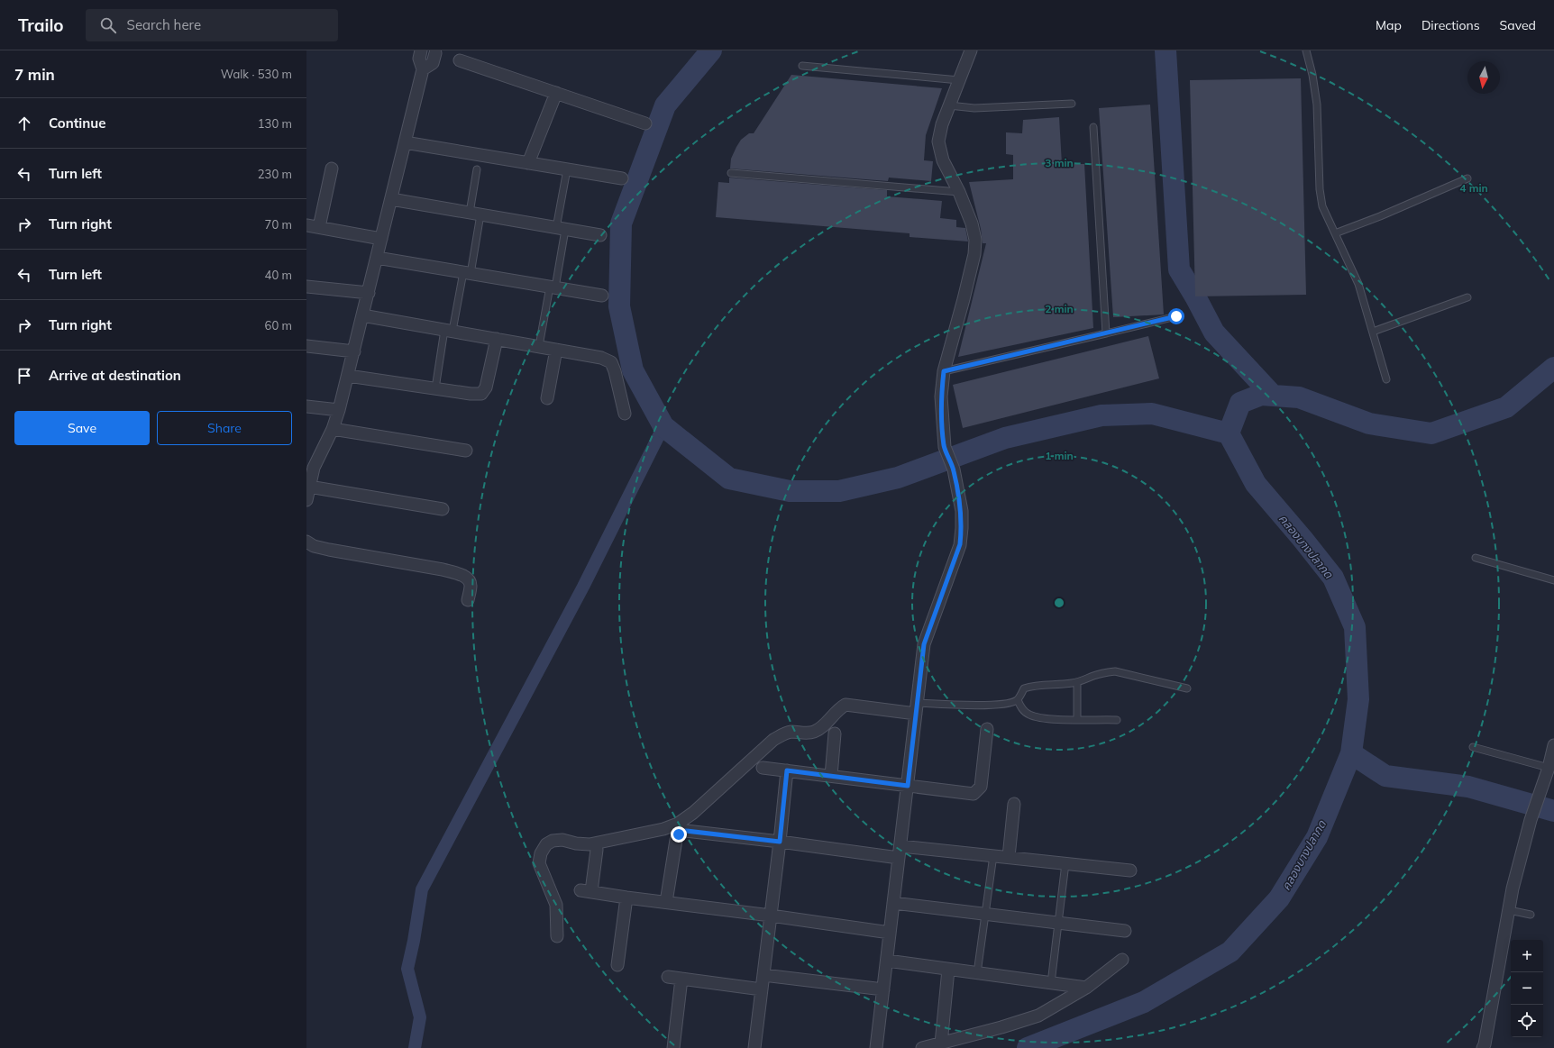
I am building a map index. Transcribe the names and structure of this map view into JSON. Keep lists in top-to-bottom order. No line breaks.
{"water":["คลองบางปลากด"],"north":"bottom","page":{"header":"Trailo","search":"Search here","nav":["Map","Directions","Saved"],"heading":["7 min","Walk · 530 m"],"list":[["Continue","130 m"],["Turn left","230 m"],["Turn right","70 m"],["Turn left","40 m"],["Turn right","60 m"],"Arrive at destination"],"buttons":["Save","Share"],"map_buttons":["+","−"]},"rings":["3 min","4 min","2 min","1 min"]}
